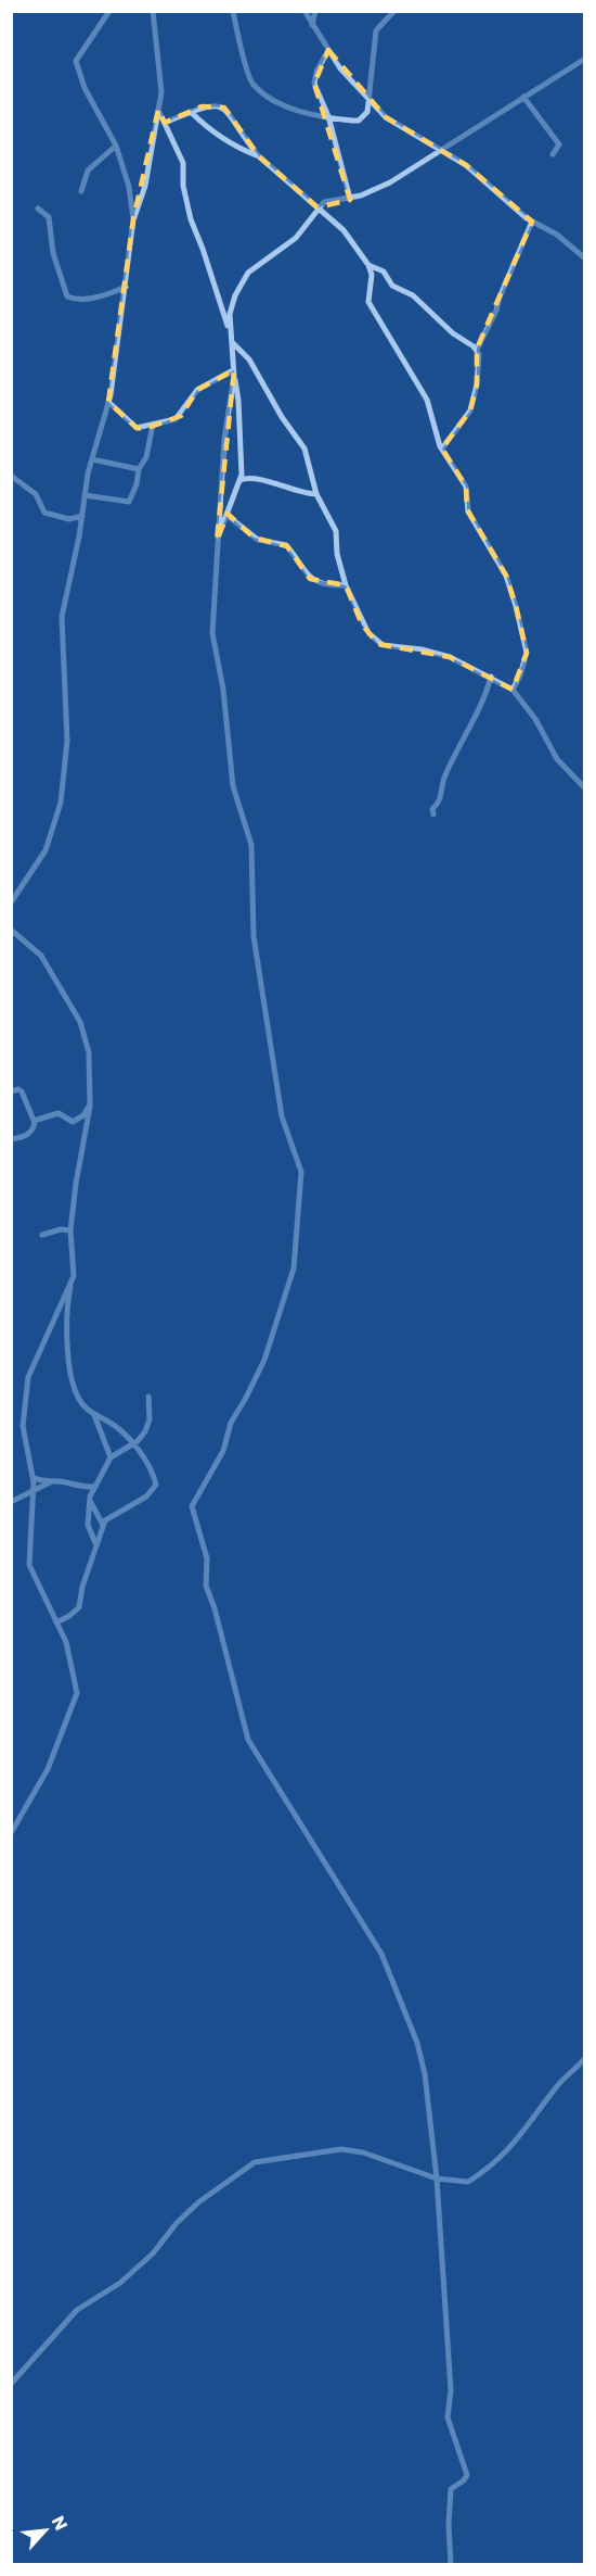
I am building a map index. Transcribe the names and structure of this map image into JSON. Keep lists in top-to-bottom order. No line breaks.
{"north":"top right"}
